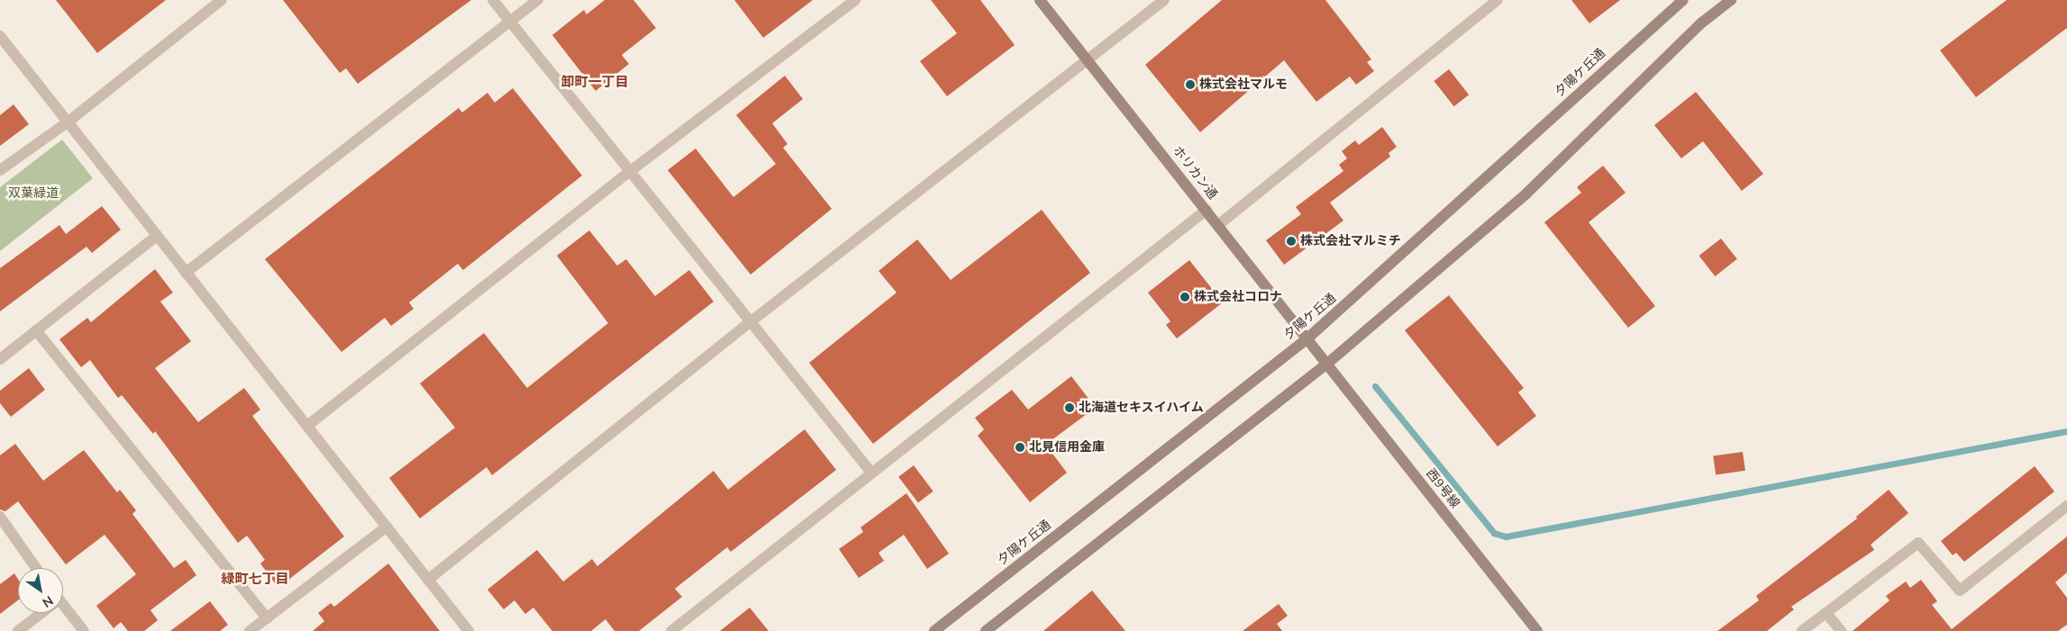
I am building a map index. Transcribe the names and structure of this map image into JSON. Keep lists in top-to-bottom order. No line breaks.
{"streets":{"street":["夕陽ケ丘通","ホリカン通","西9号線"]},"crossings":[["夕陽ケ丘通","ホリカン通"],["ホリカン通","西9号線"]],"districts":["卸町一丁目","緑町七丁目"],"parks":["双葉緑道"],"places":["株式会社マルモ","株式会社マルミチ","株式会社コロナ","北海道セキスイハイム","北見信用金庫"],"north":"bottom right"}
